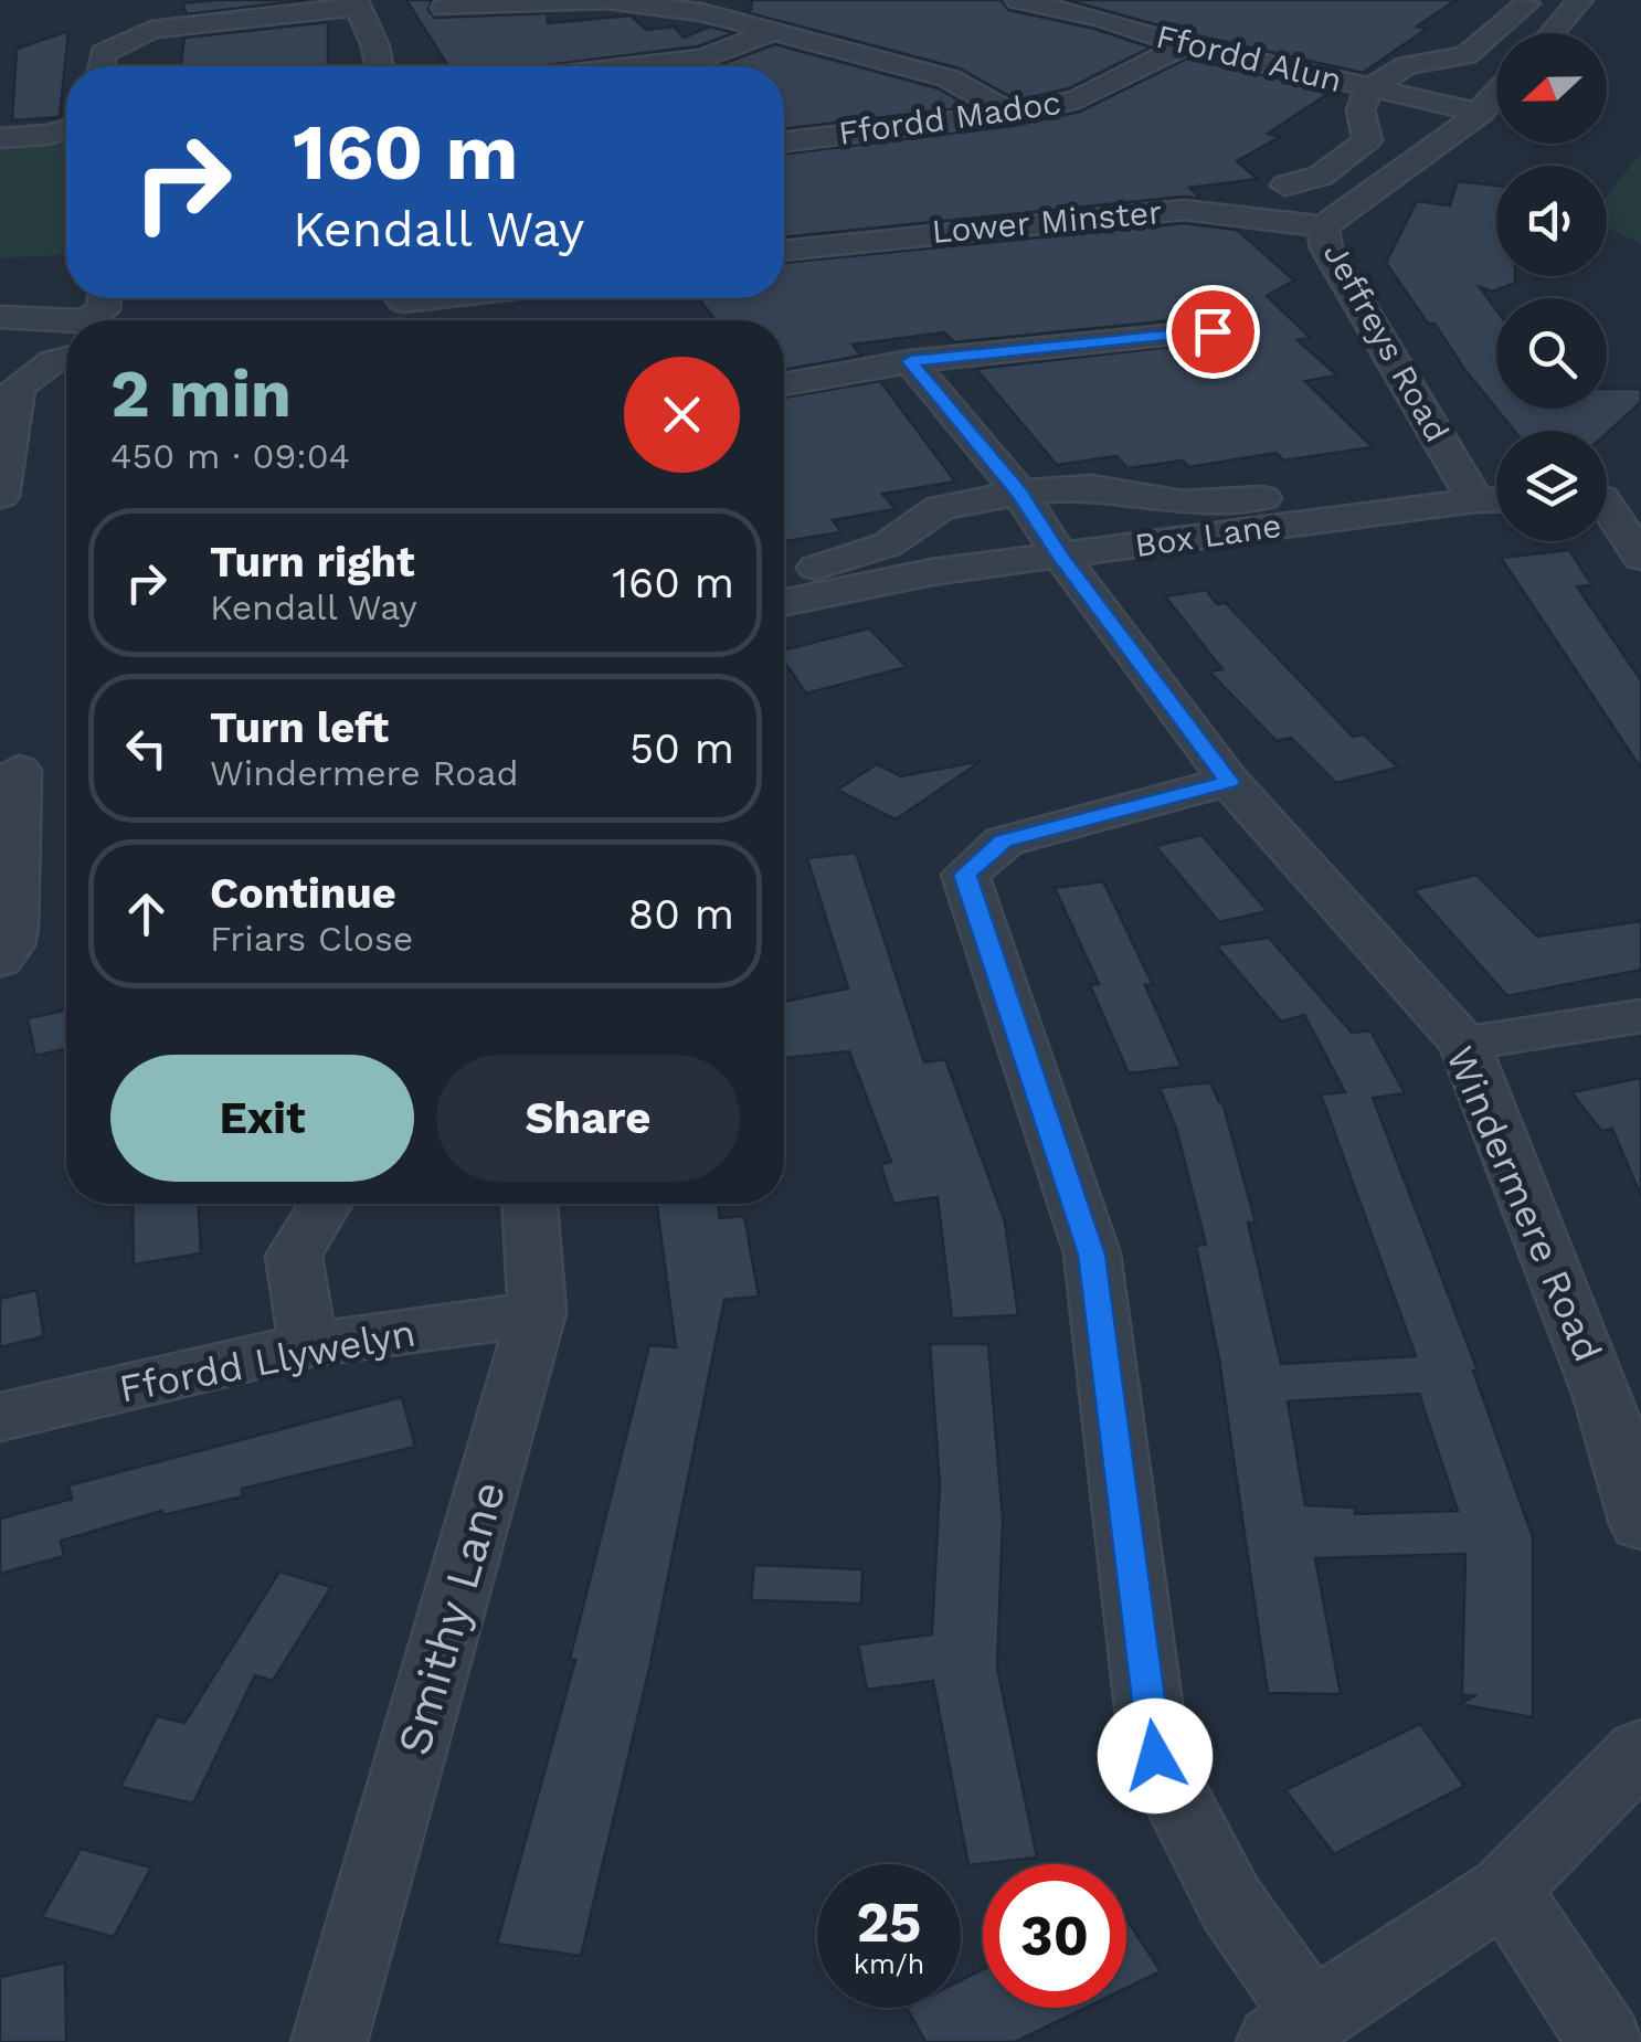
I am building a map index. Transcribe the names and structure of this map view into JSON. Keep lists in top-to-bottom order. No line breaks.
{"streets":{"street":["Ffordd Alun","Ffordd Madoc","Lower Minster","Jeffreys Road","Box Lane","Windermere Road","Ffordd Llywelyn","Smithy Lane"]},"crossings":[["Ffordd Alun","Ffordd Madoc"],["Ffordd Alun","Jeffreys Road"],["Lower Minster","Jeffreys Road"],["Jeffreys Road","Box Lane"],["Box Lane","Windermere Road"],["Ffordd Llywelyn","Smithy Lane"]],"north":"left","page":{"turn":["160 m","Kendall Way"],"heading":["2 min","450 m · 09:04"],"list":[{"name":"Turn right","note":"Kendall Way","value":"160 m"},{"name":"Turn left","note":"Windermere Road","value":"50 m"},{"name":"Continue","note":"Friars Close","value":"80 m"}],"buttons":["Exit","Share"],"speed":"25 km/h","limit":"30"}}
